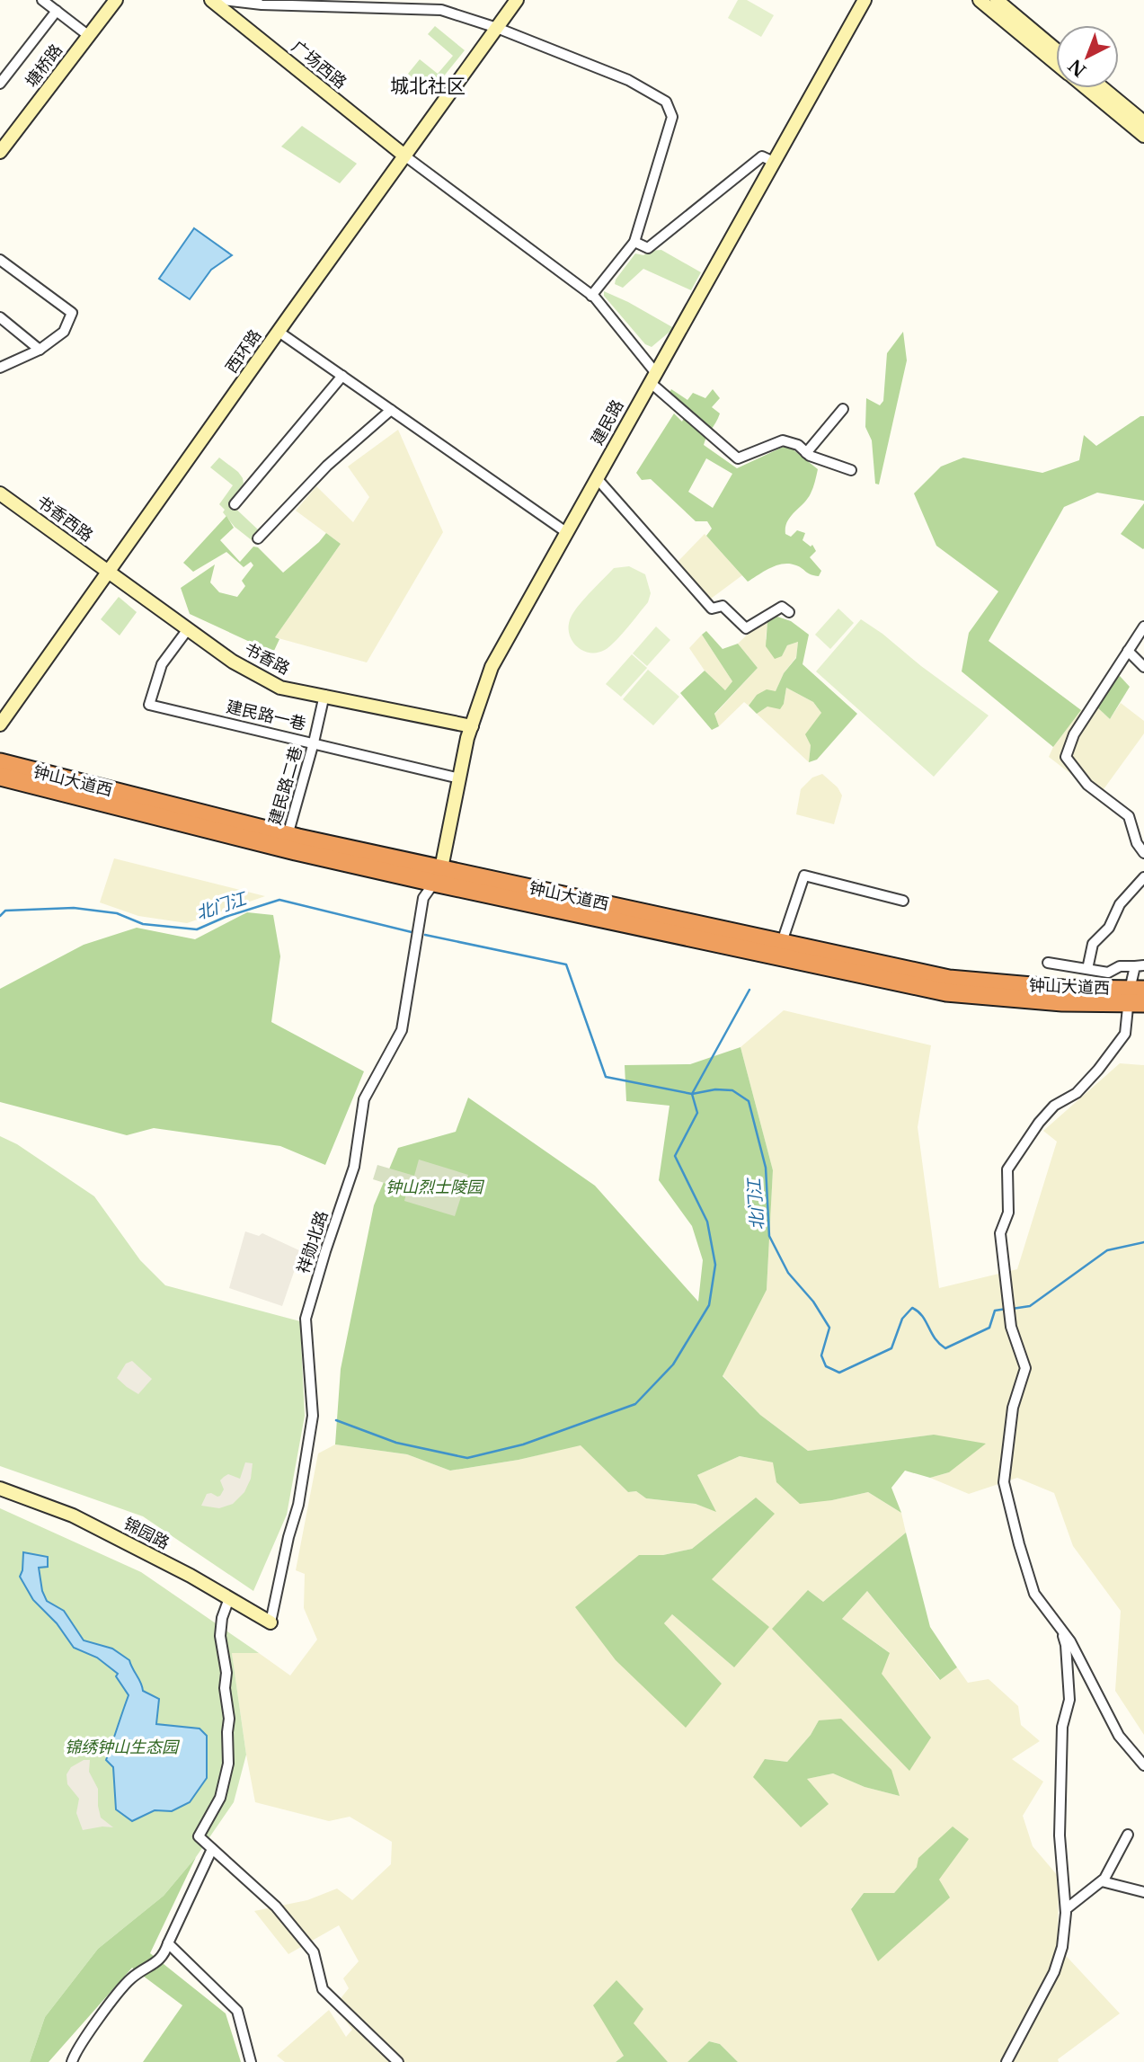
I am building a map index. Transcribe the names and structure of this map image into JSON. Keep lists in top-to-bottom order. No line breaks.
{"streets":{"highway":["钟山大道西"],"street":["广场西路","塘桥路","西环路","建民路","书香西路","书香路","建民路一巷","建民路二巷","祥勋北路","锦园路"]},"crossings":[["广场西路","西环路"],["西环路","书香西路"],["西环路","书香路"],["建民路","书香路"],["建民路","建民路一巷"],["建民路","钟山大道西"],["建民路","祥勋北路"],["书香西路","书香路"],["书香路","建民路一巷"],["书香路","建民路二巷"],["建民路一巷","建民路二巷"],["钟山大道西","建民路二巷"],["钟山大道西","祥勋北路"],["祥勋北路","锦园路"]],"districts":["城北社区"],"water":["北门江"],"parks":["钟山烈士陵园","锦绣钟山生态园"],"north":"bottom left"}
